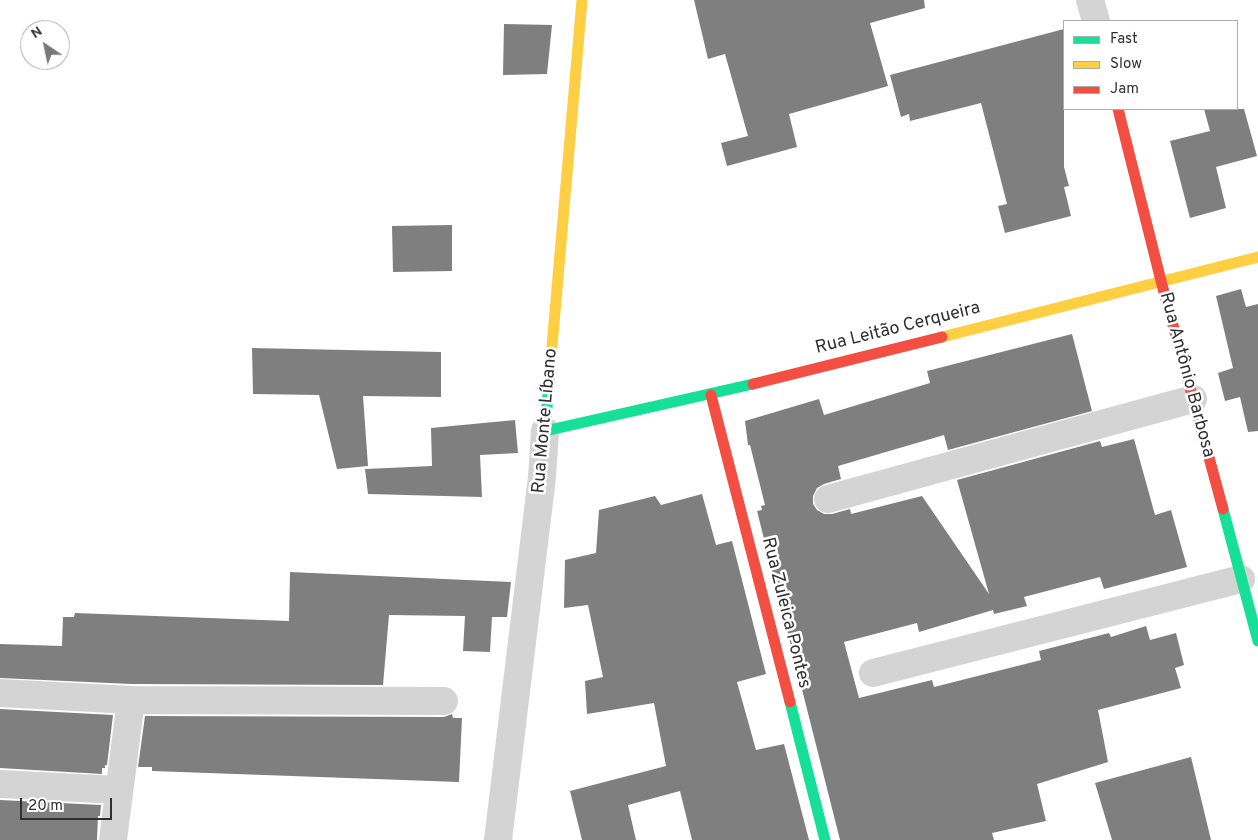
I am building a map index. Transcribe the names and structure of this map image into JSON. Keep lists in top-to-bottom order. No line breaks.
{"streets":{"street":["Rua Leitão Cerqueira","Rua Antônio Barbosa","Rua Monte Líbano","Rua Zuleica Pontes"]},"crossings":[["Rua Leitão Cerqueira","Rua Antônio Barbosa"],["Rua Leitão Cerqueira","Rua Monte Líbano"],["Rua Leitão Cerqueira","Rua Zuleica Pontes"]],"legend":["Fast","Slow","Jam"],"scale_bar":"20 m","north":"top left"}
